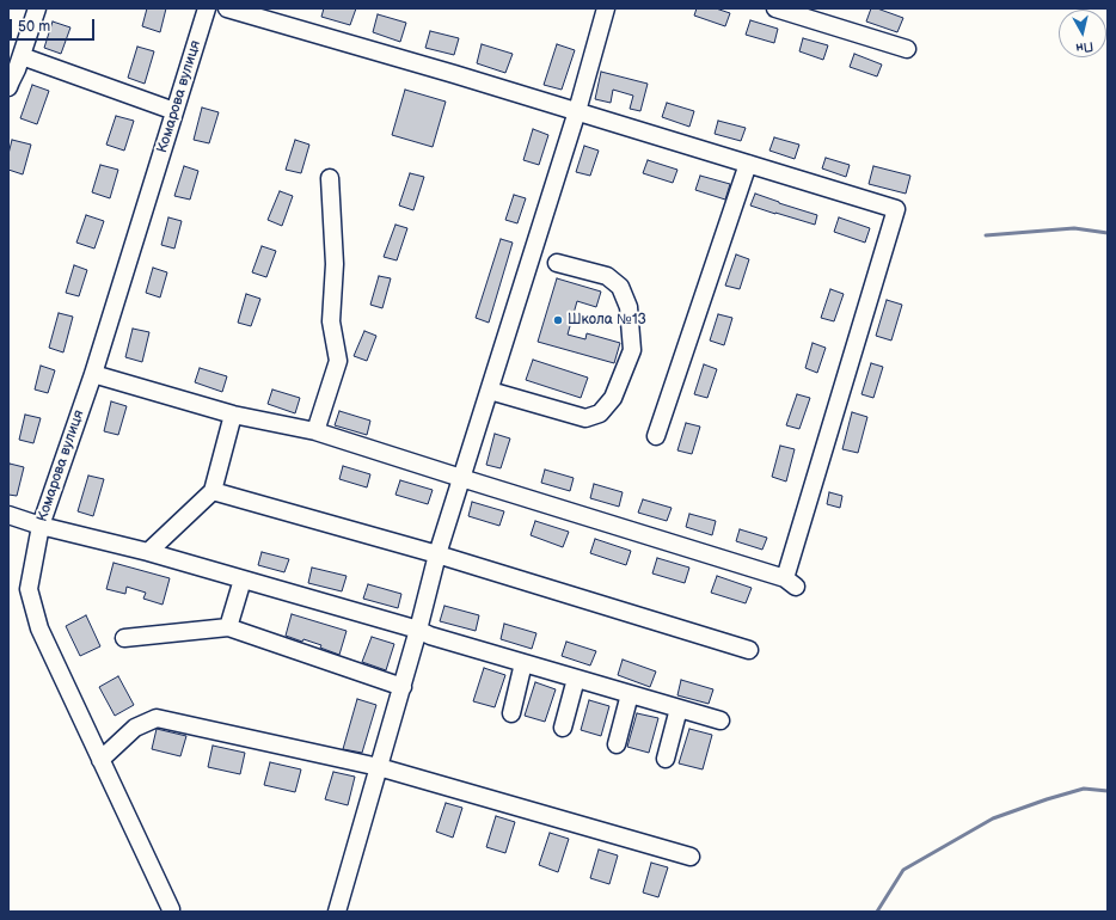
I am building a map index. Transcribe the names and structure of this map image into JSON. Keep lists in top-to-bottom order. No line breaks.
{"streets":{"street":["Комарова вулиця"]},"places":["Школа №13"],"scale_bar":"50 m","north":"bottom"}
